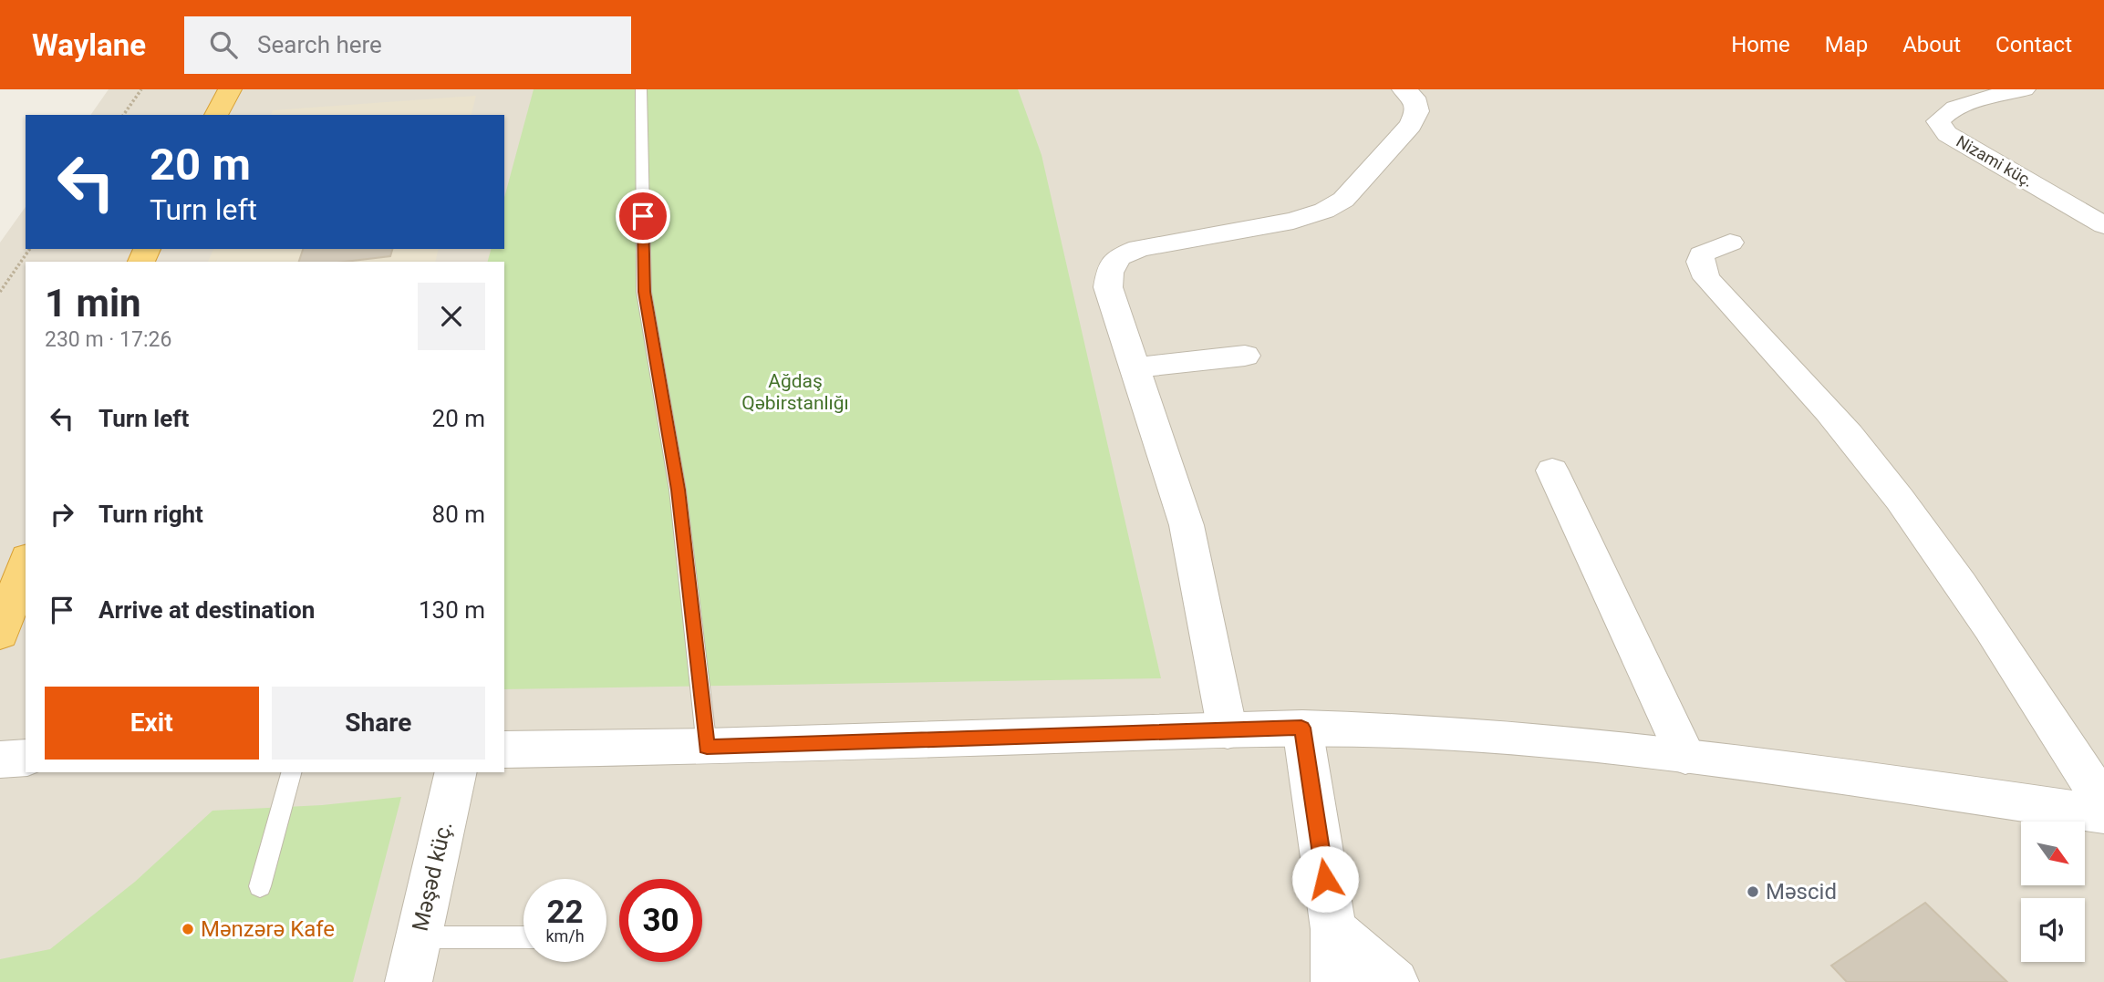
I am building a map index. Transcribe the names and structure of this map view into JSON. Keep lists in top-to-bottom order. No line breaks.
{"streets":{"street":["Nizami küç.","Məşəd küç."]},"parks":["Ağdaş Qəbirstanlığı"],"places":["Məscid","Mənzərə Kafe"],"north":"bottom right","page":{"header":"Waylane","search":"Search here","nav":["Home","Map","About","Contact"],"turn":["20 m","Turn left"],"heading":["1 min","230 m · 17:26"],"list":[{"name":"Turn left","value":"20 m"},{"name":"Turn right","value":"80 m"},{"name":"Arrive at destination","value":"130 m"}],"buttons":["Exit","Share"],"speed":"22 km/h","limit":"30"}}
